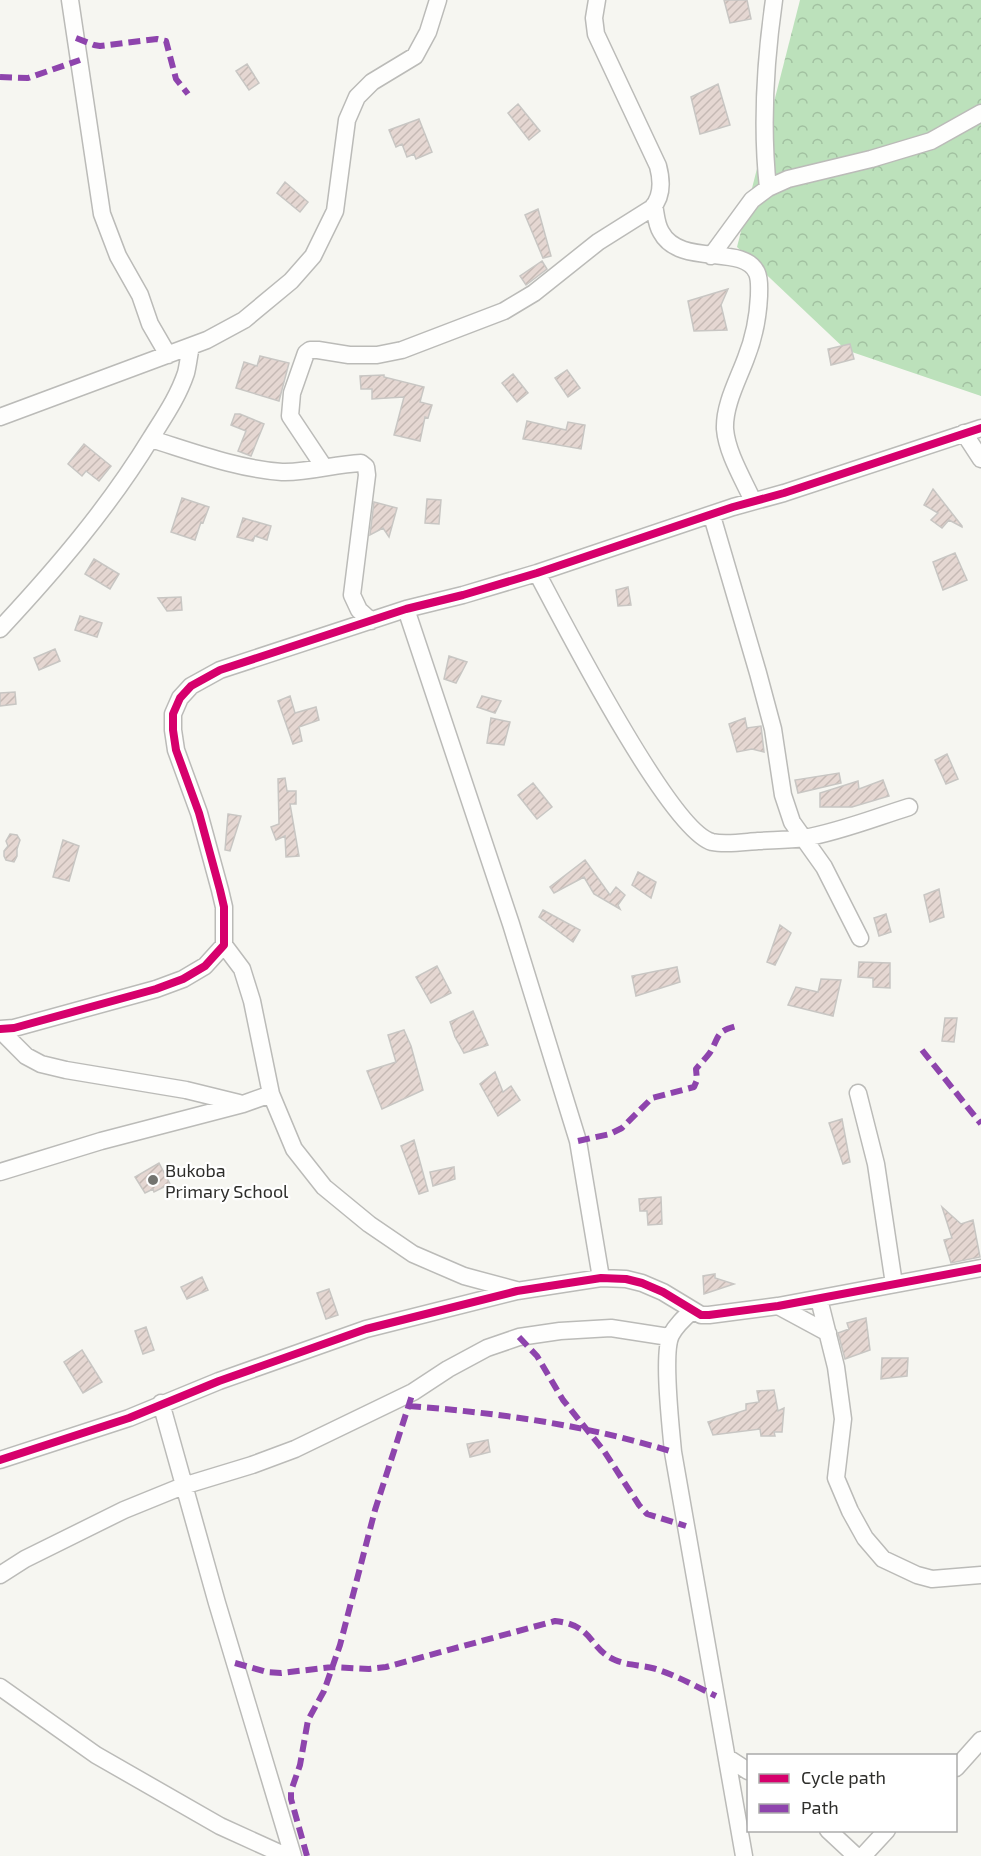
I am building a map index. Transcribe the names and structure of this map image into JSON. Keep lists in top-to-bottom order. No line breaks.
{"places":["Bukoba Primary School"],"legend":["Cycle path","Path"]}
